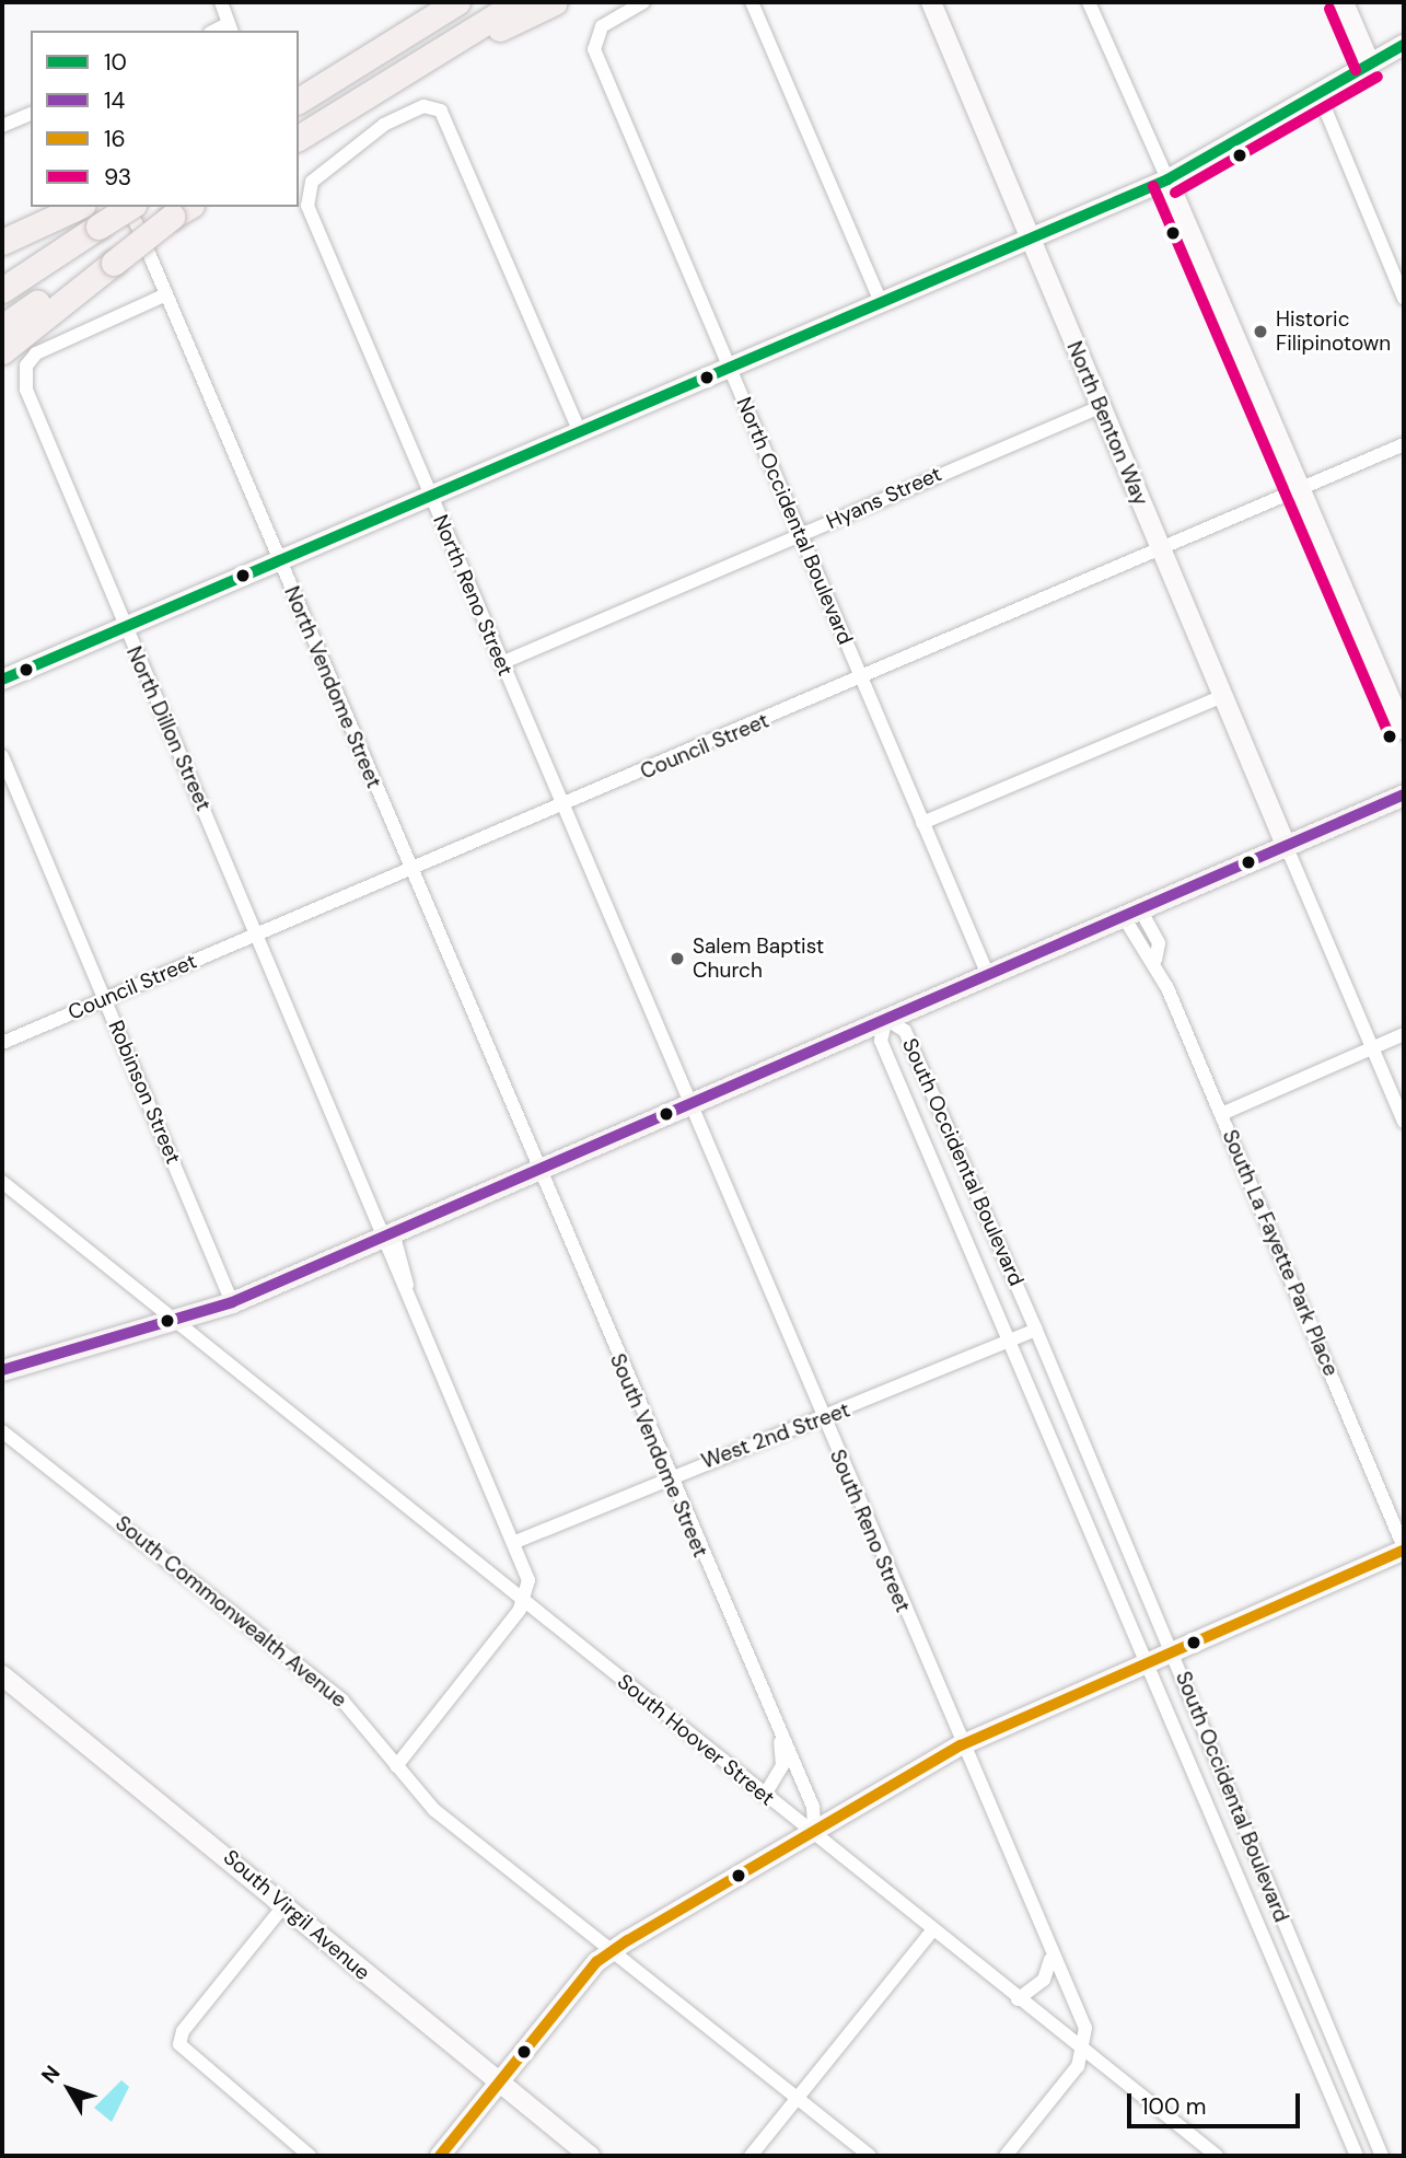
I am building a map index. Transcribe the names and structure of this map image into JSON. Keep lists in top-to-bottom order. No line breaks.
{"streets":{"main road":["North Benton Way","South Virgil Avenue"],"street":["Hyans Street","North Occidental Boulevard","North Reno Street","North Vendome Street","North Dillon Street","Council Street","Robinson Street","South Occidental Boulevard","South La Fayette Park Place","West 2nd Street","South Vendome Street","South Reno Street","South Commonwealth Avenue","South Hoover Street"]},"crossings":[["North Benton Way","Hyans Street"],["North Benton Way","Council Street"],["Hyans Street","North Occidental Boulevard"],["Hyans Street","North Reno Street"],["North Occidental Boulevard","Council Street"],["North Reno Street","Council Street"],["North Reno Street","South Reno Street"],["North Vendome Street","North Dillon Street"],["North Vendome Street","Council Street"],["North Vendome Street","South Vendome Street"],["North Dillon Street","Council Street"],["North Dillon Street","West 2nd Street"],["North Dillon Street","South Hoover Street"],["Council Street","Robinson Street"],["South Occidental Boulevard","West 2nd Street"],["West 2nd Street","South Vendome Street"],["West 2nd Street","South Reno Street"],["South Vendome Street","South Hoover Street"],["South Reno Street","South Hoover Street"]],"places":["Historic Filipinotown","Salem Baptist Church"],"lines":["transit line 93","transit line 10","transit line 14","transit line 16"],"legend":["10","14","16","93"],"scale_bar":"100 m","north":"top left"}
